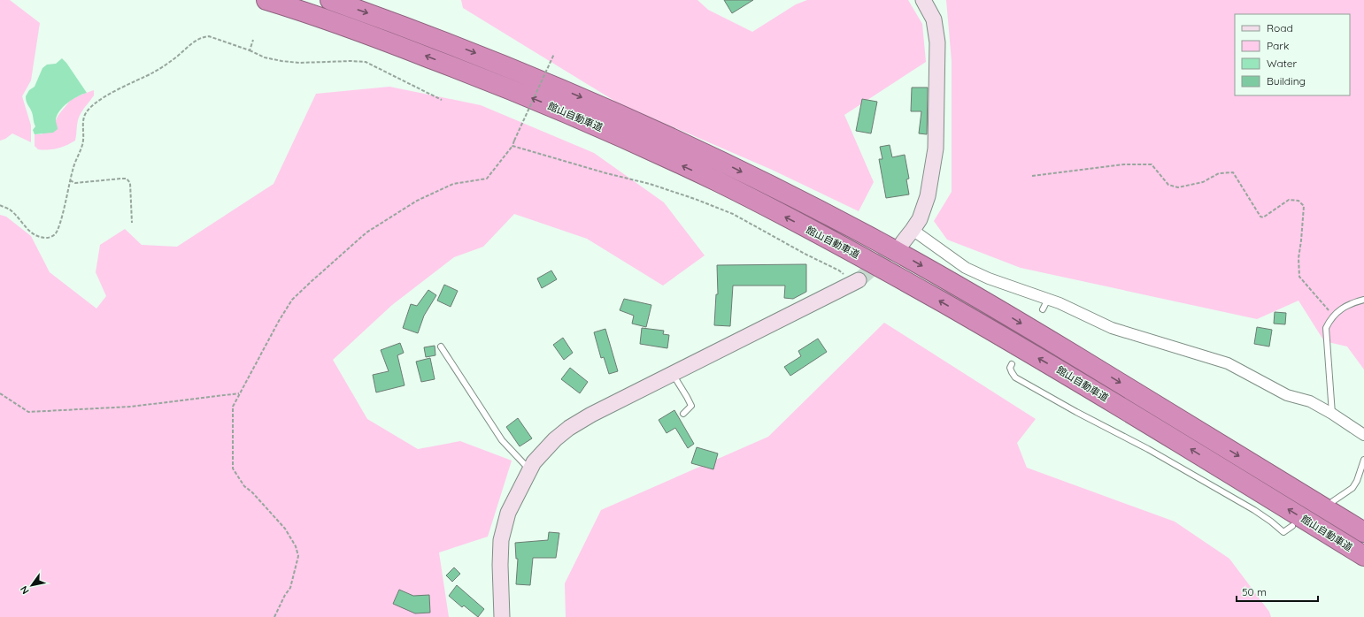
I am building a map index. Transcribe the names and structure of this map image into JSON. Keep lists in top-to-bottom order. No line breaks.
{"streets":{"highway":["館山自動車道"]},"legend":["Road","Park","Water","Building"],"scale_bar":"50 m","north":"bottom left"}
